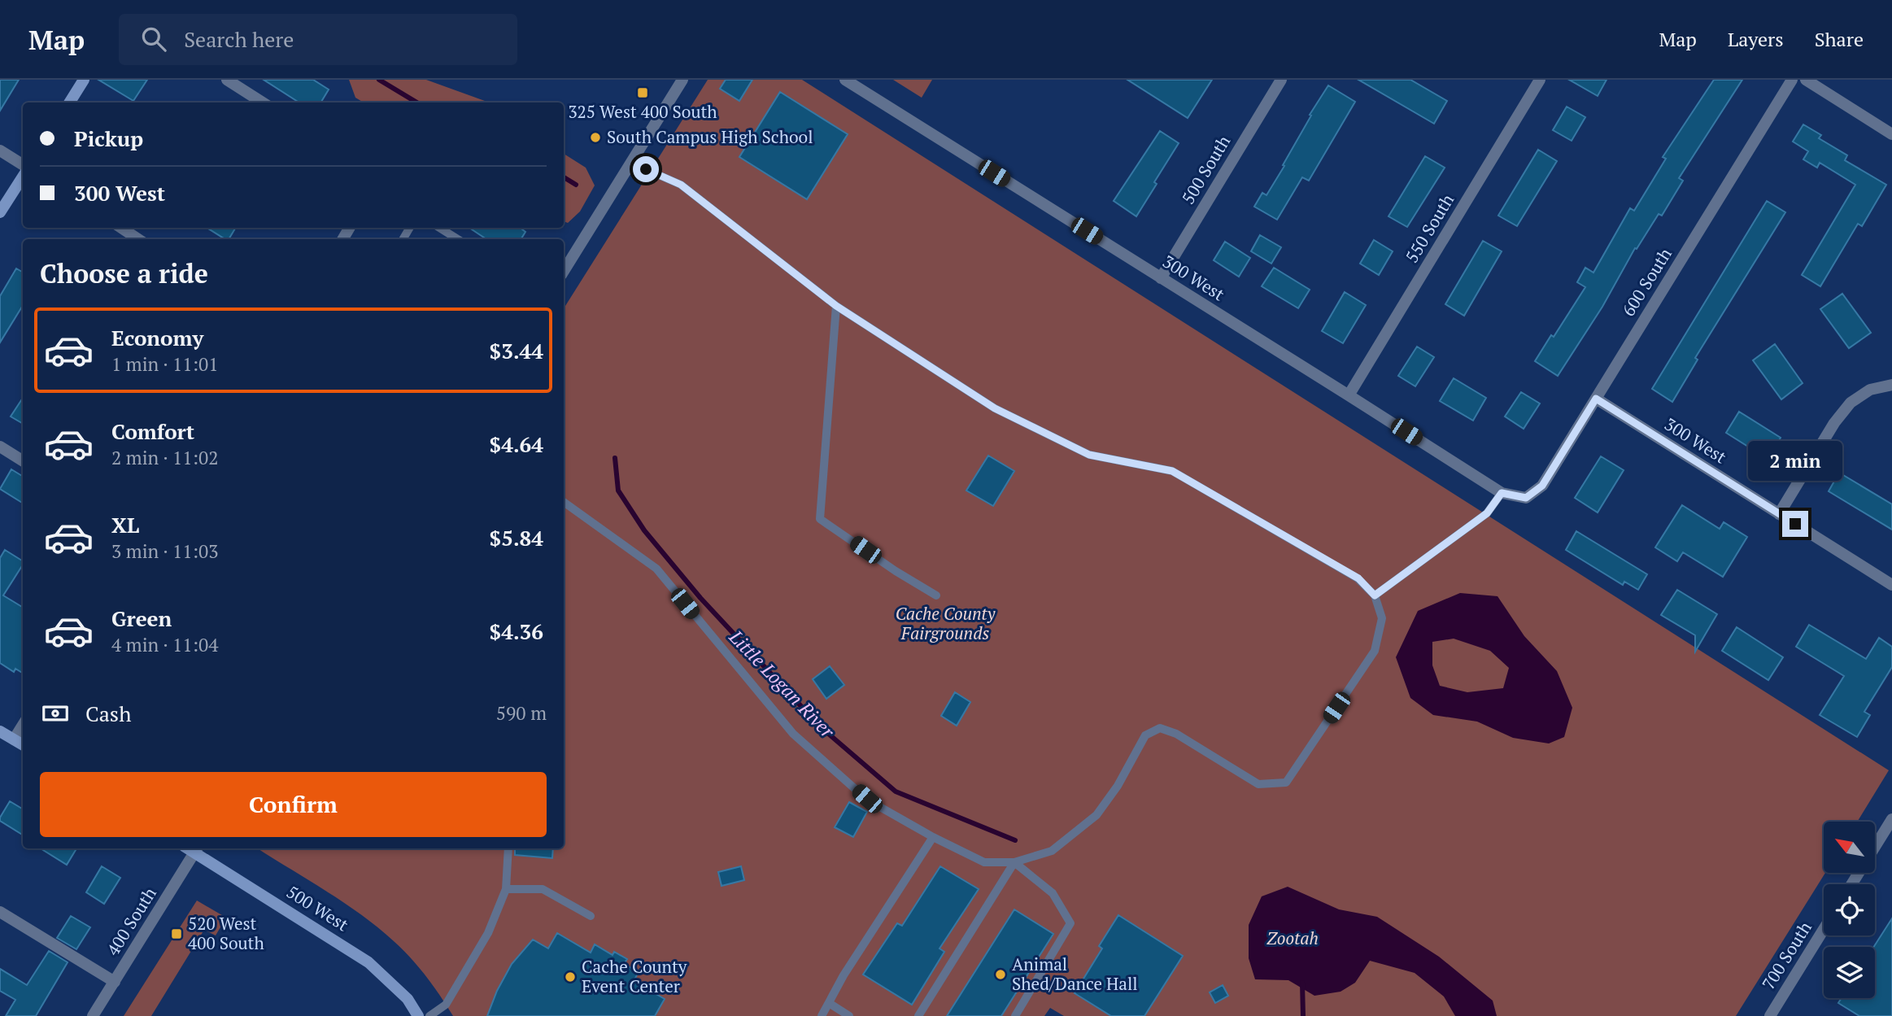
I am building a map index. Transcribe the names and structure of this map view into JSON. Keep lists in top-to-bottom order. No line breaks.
{"streets":{"street":["500 South","550 South","300 West","600 South","500 West","400 South","700 South"]},"crossings":[["500 South","300 West"],["550 South","300 West"],["300 West","600 South"]],"water":["Little Logan River"],"parks":["Cache County Fairgrounds","Zootah"],"places":{"transit":["325 West 400 South","520 West 400 South"],"other":["South Campus High School","Animal Shed/Dance Hall","Cache County Event Center"]},"north":"top left","page":{"header":"Map","search":"Search here","nav":["Map","Layers","Share"],"banner":["Pickup","300 West"],"heading":"Choose a ride","list":[{"name":"Economy","note":"1 min · 11:01","value":"$3.44"},{"name":"Comfort","note":"2 min · 11:02","value":"$4.64"},{"name":"XL","note":"3 min · 11:03","value":"$5.84"},{"name":"Green","note":"4 min · 11:04","value":"$4.36"}],"bubble":"2 min","pay":["Cash","590 m"],"buttons":"Confirm"}}
